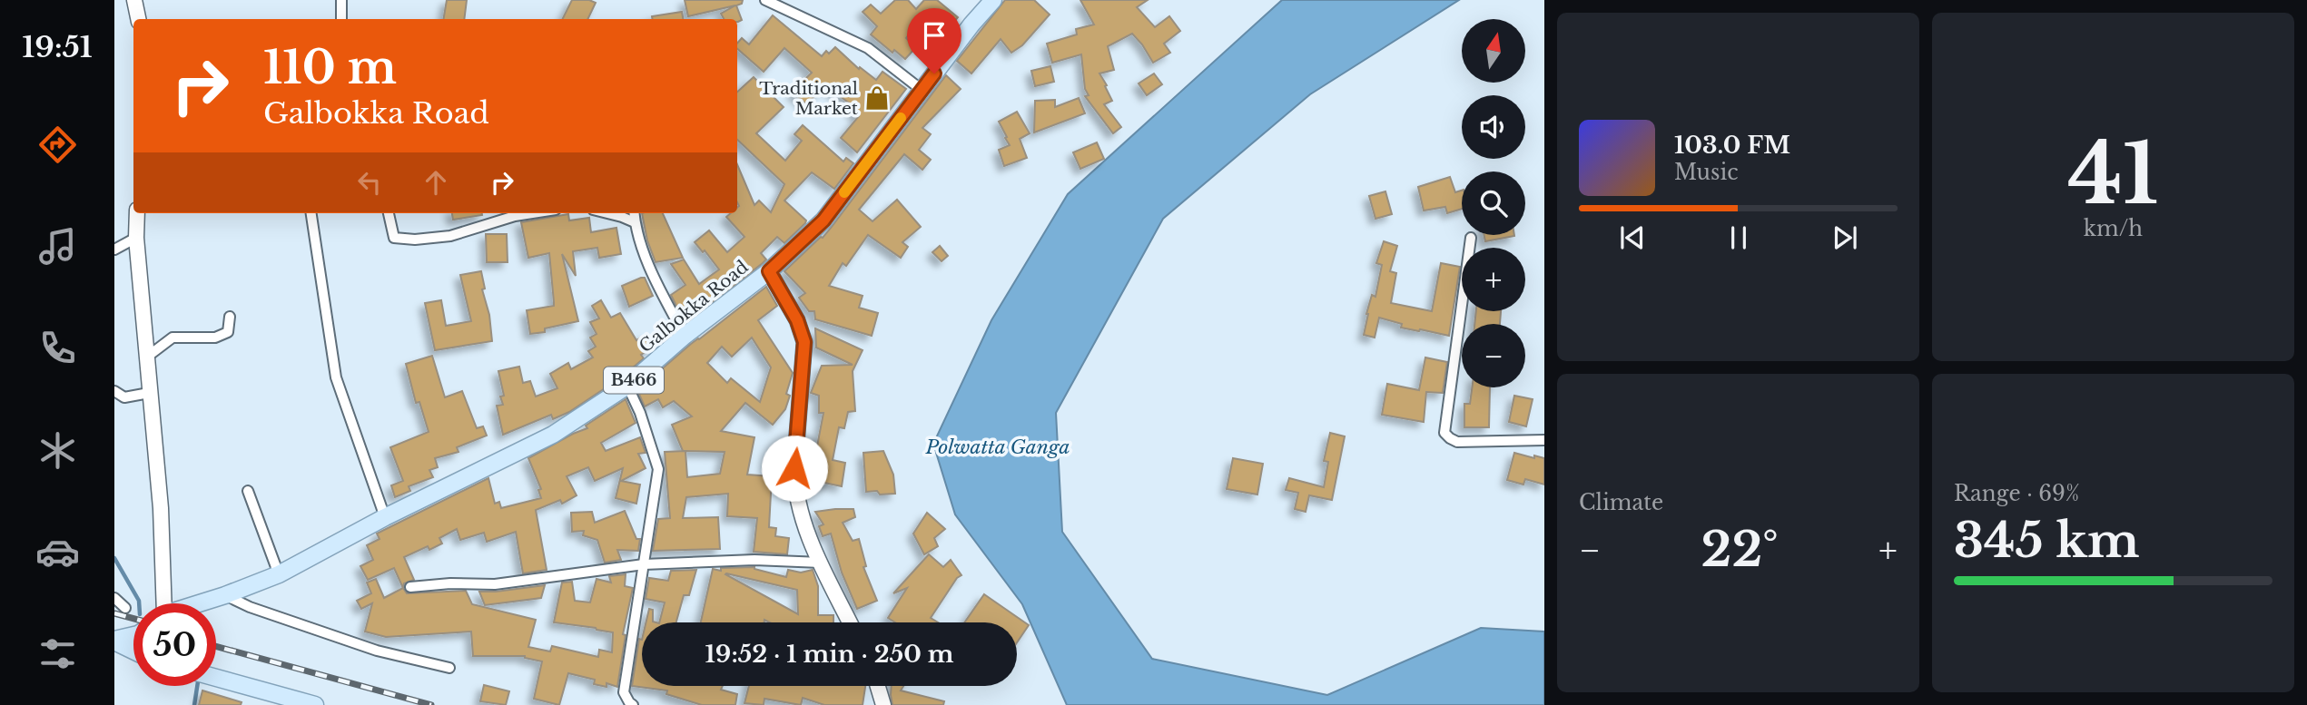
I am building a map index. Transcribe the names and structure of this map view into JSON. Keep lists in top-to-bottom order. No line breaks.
{"streets":{"main road":["Galbokka Road","B466"]},"water":["Polwatta Ganga"],"places":{"shop":["Traditional Market"]},"north":"top","page":{"tabs":"19:51","tile":[["41","km/h"],"Climate",["Range · 69%","345 km"]],"map_buttons":["+","−"],"turn":["110 m","Galbokka Road"],"song":["103.0 FM","Music"],"heat":["−","22°","+"],"limit":"50","trip":"19:52 · 1 min · 250 m"}}
